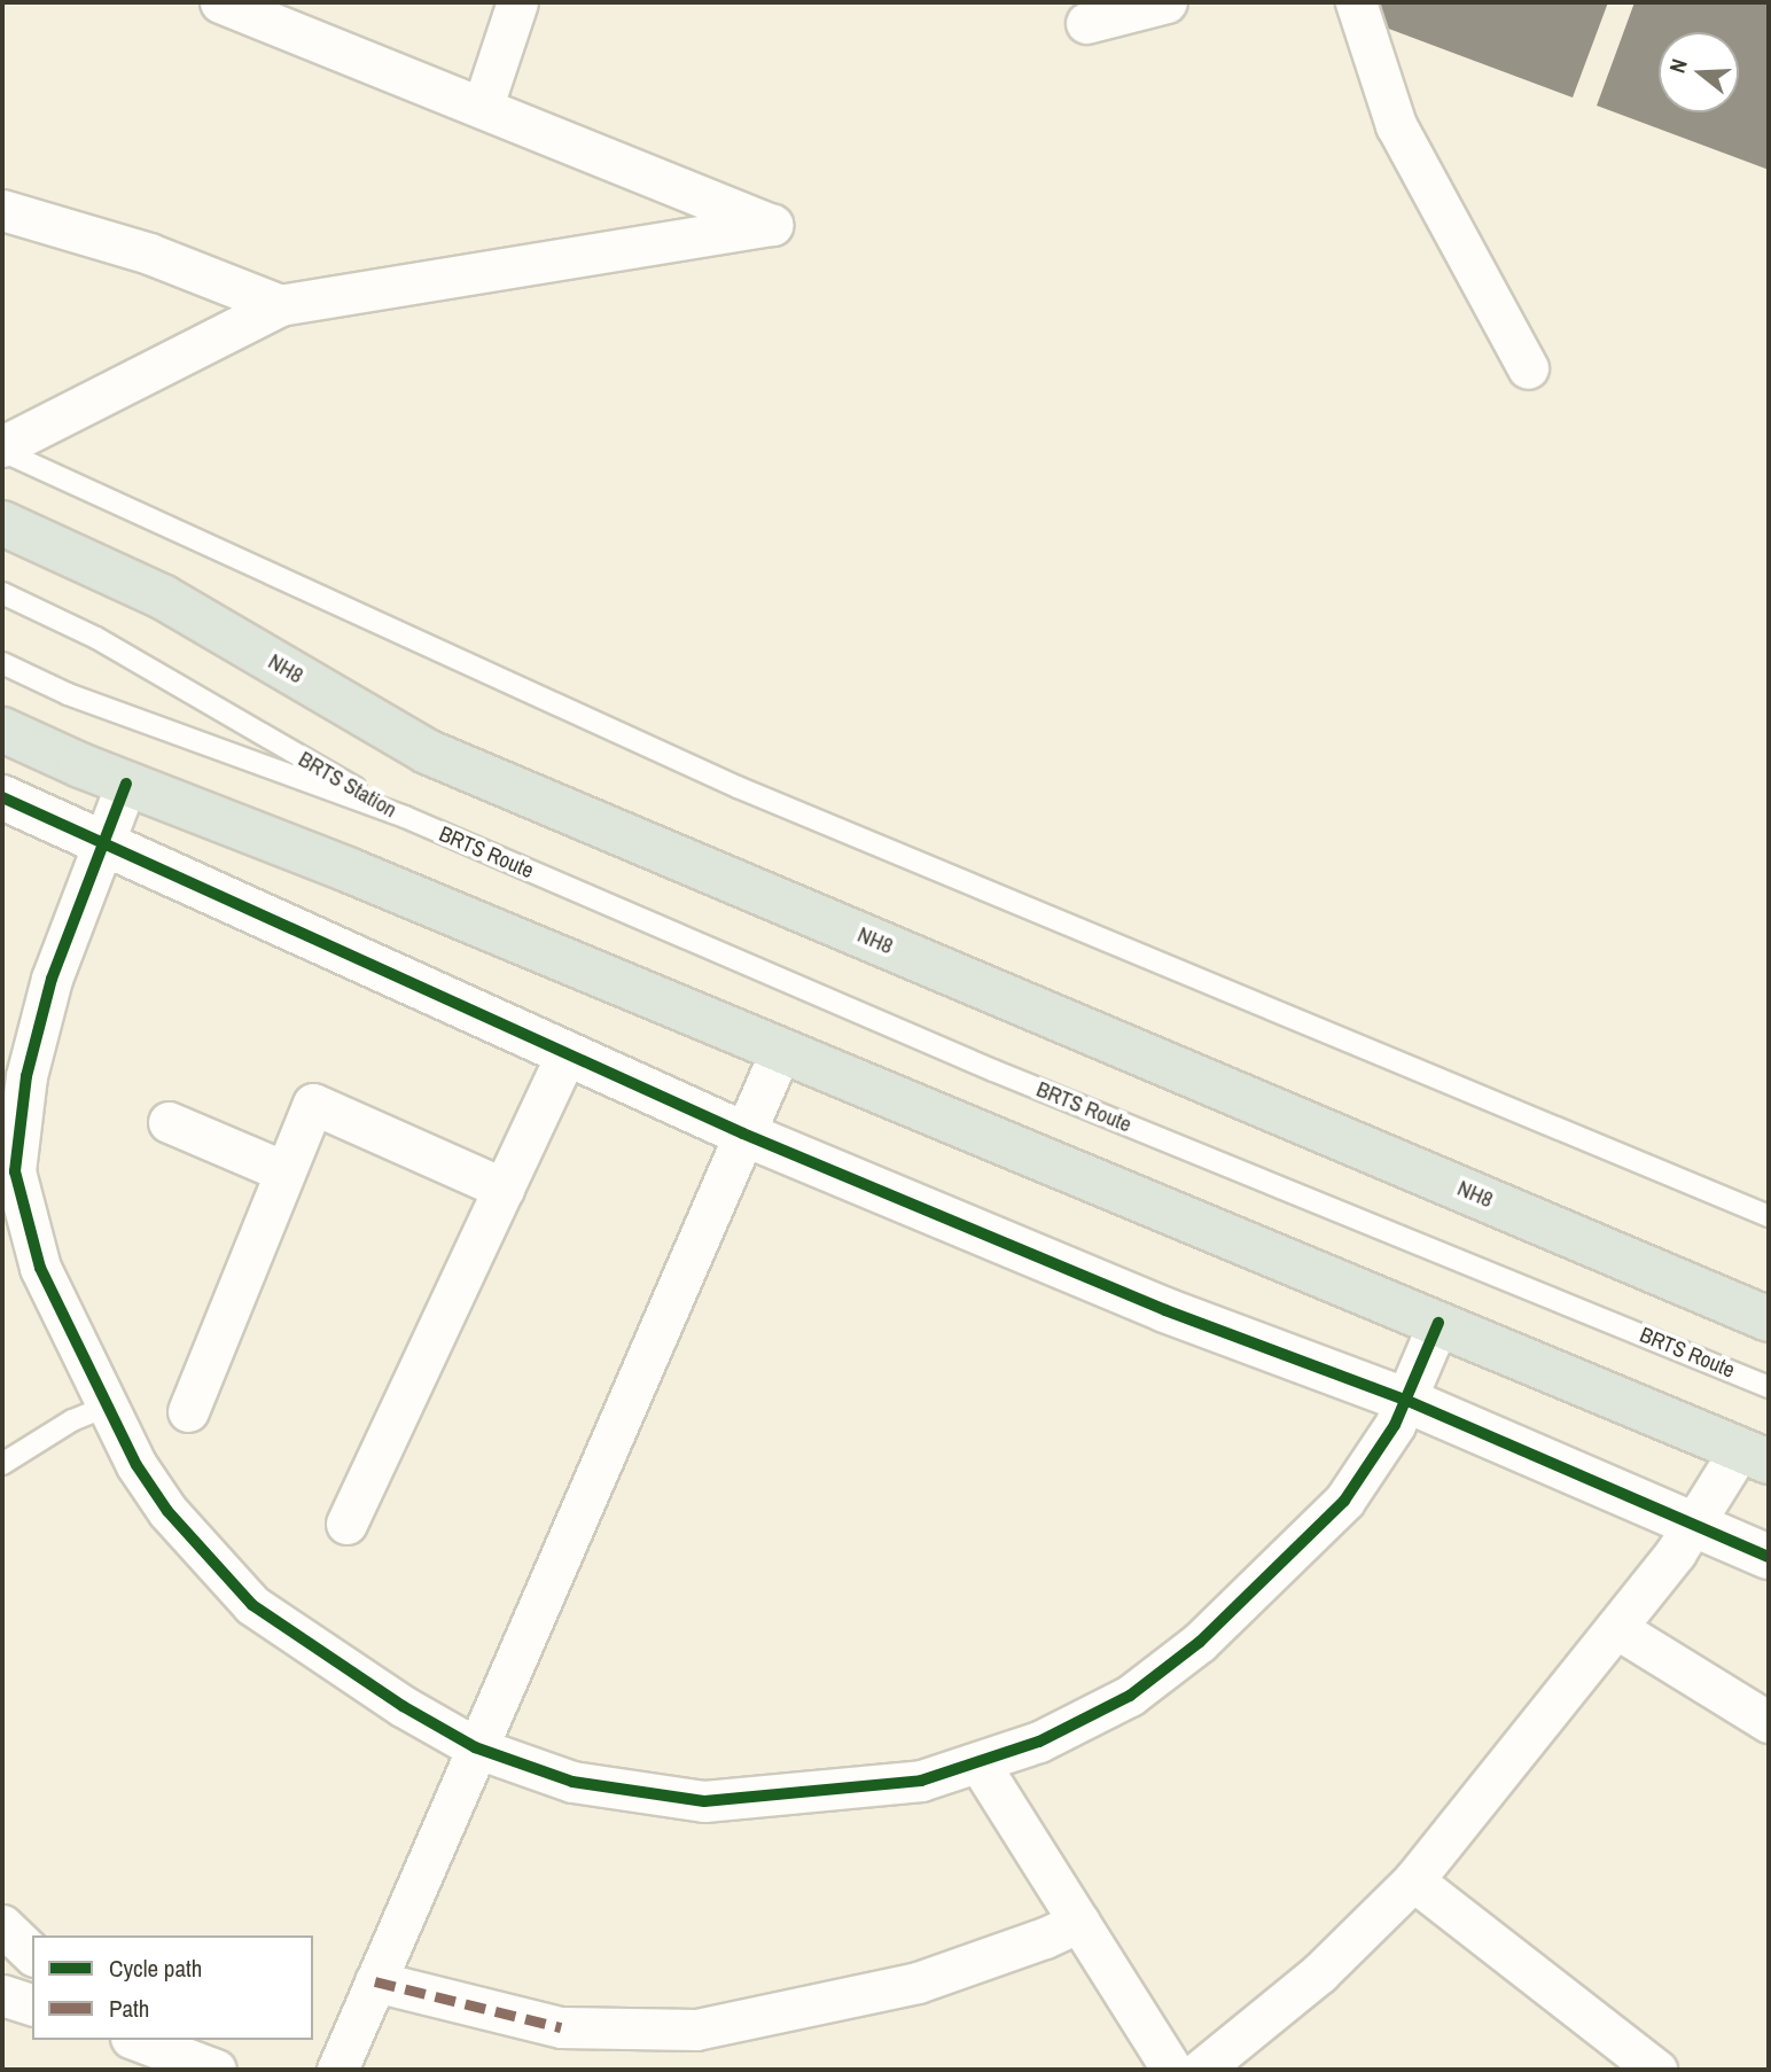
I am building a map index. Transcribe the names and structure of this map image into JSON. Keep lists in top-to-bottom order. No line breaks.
{"streets":{"main road":["NH8"],"lane":["BRTS Station","BRTS Route"]},"crossings":[["BRTS Station","BRTS Route"]],"legend":["Cycle path","Path"],"north":"left"}
